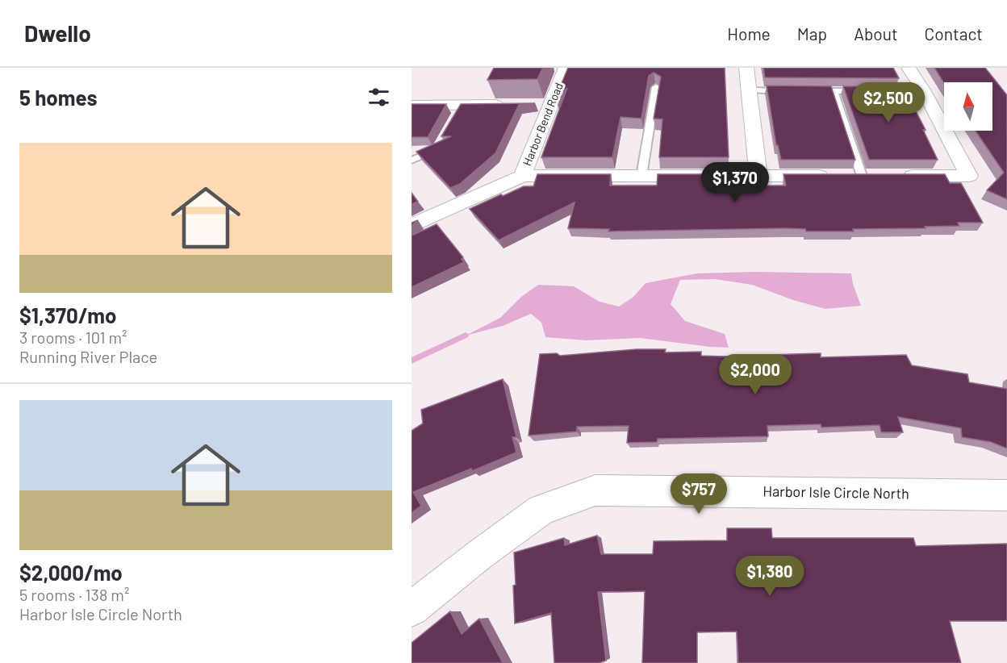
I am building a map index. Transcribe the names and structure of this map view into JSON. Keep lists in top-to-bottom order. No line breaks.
{"streets":{"street":["Harbor Bend Road","Harbor Isle Circle North"]},"north":"top","page":{"header":"Dwello","nav":["Home","Map","About","Contact"],"heading":"5 homes","price":["$2,500","$1,370","$2,000","$757","$1,380"],"list":[{"name":"$1,370/mo","note":"3 rooms · 101 m² · Running River Place"},{"name":"$2,000/mo","note":"5 rooms · 138 m² · Harbor Isle Circle North"}]}}
